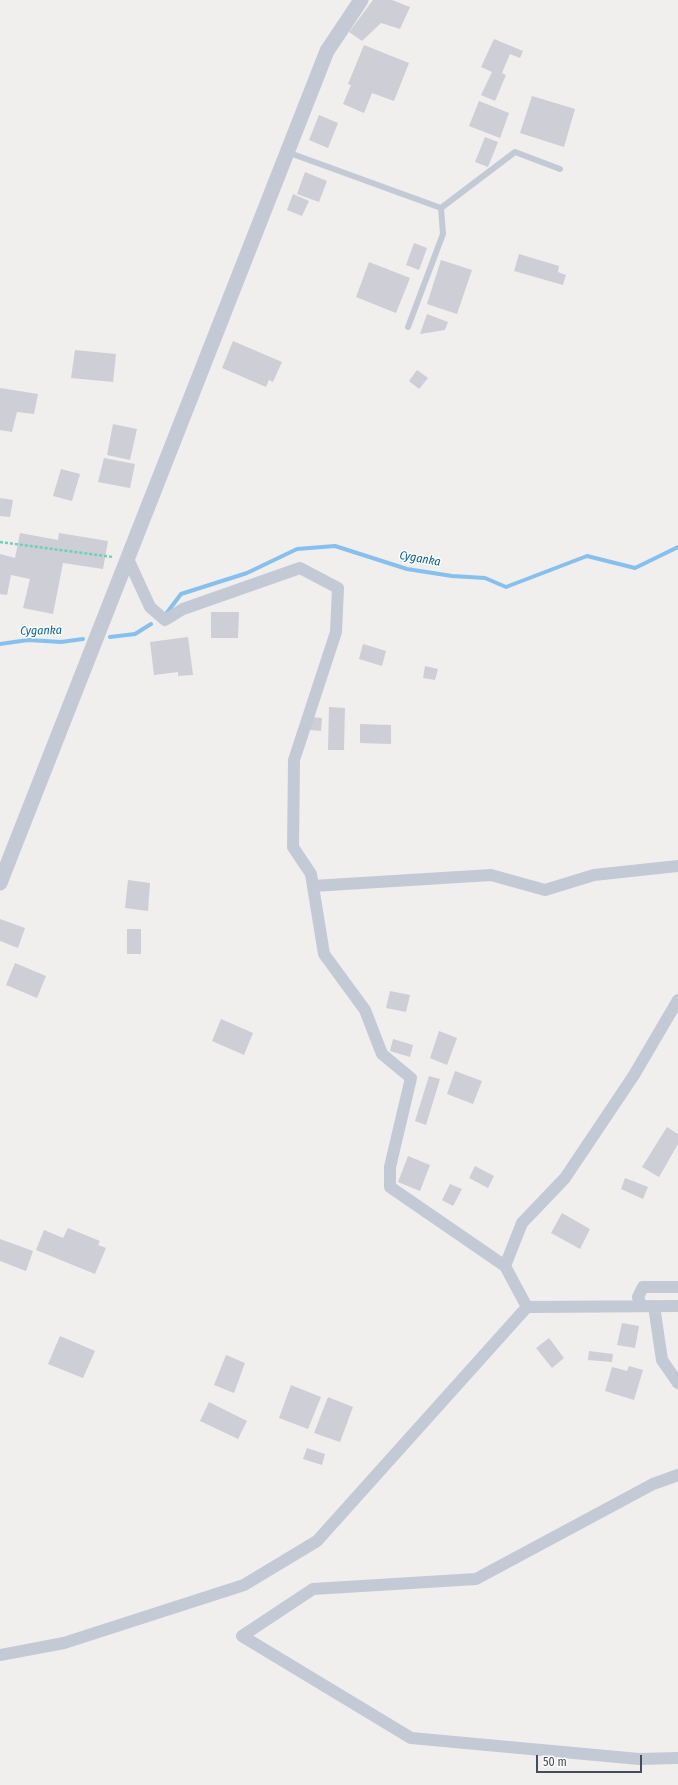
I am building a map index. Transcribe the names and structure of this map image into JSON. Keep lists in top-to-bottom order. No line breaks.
{"water":["Cyganka"],"scale_bar":"50 m"}
